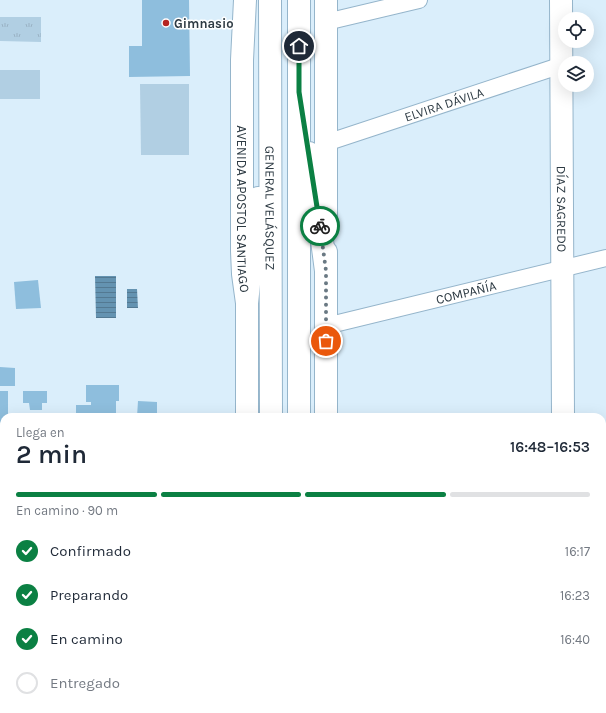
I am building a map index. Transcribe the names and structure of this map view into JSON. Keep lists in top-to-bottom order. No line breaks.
{"streets":{"main road":["AVENIDA APOSTOL SANTIAGO","GENERAL VELÁSQUEZ","DÍAZ SAGREDO"],"street":["ELVIRA DÁVILA","COMPAÑÍA"]},"crossings":[["DÍAZ SAGREDO","COMPAÑÍA"]],"places":["Gimnasio"],"page":{"heading":["2 min","Llega en","16:48–16:53"],"bar":"En camino · 90 m","list":[["Confirmado","16:17"],["Preparando","16:23"],["En camino","16:40"],"Entregado"]}}
